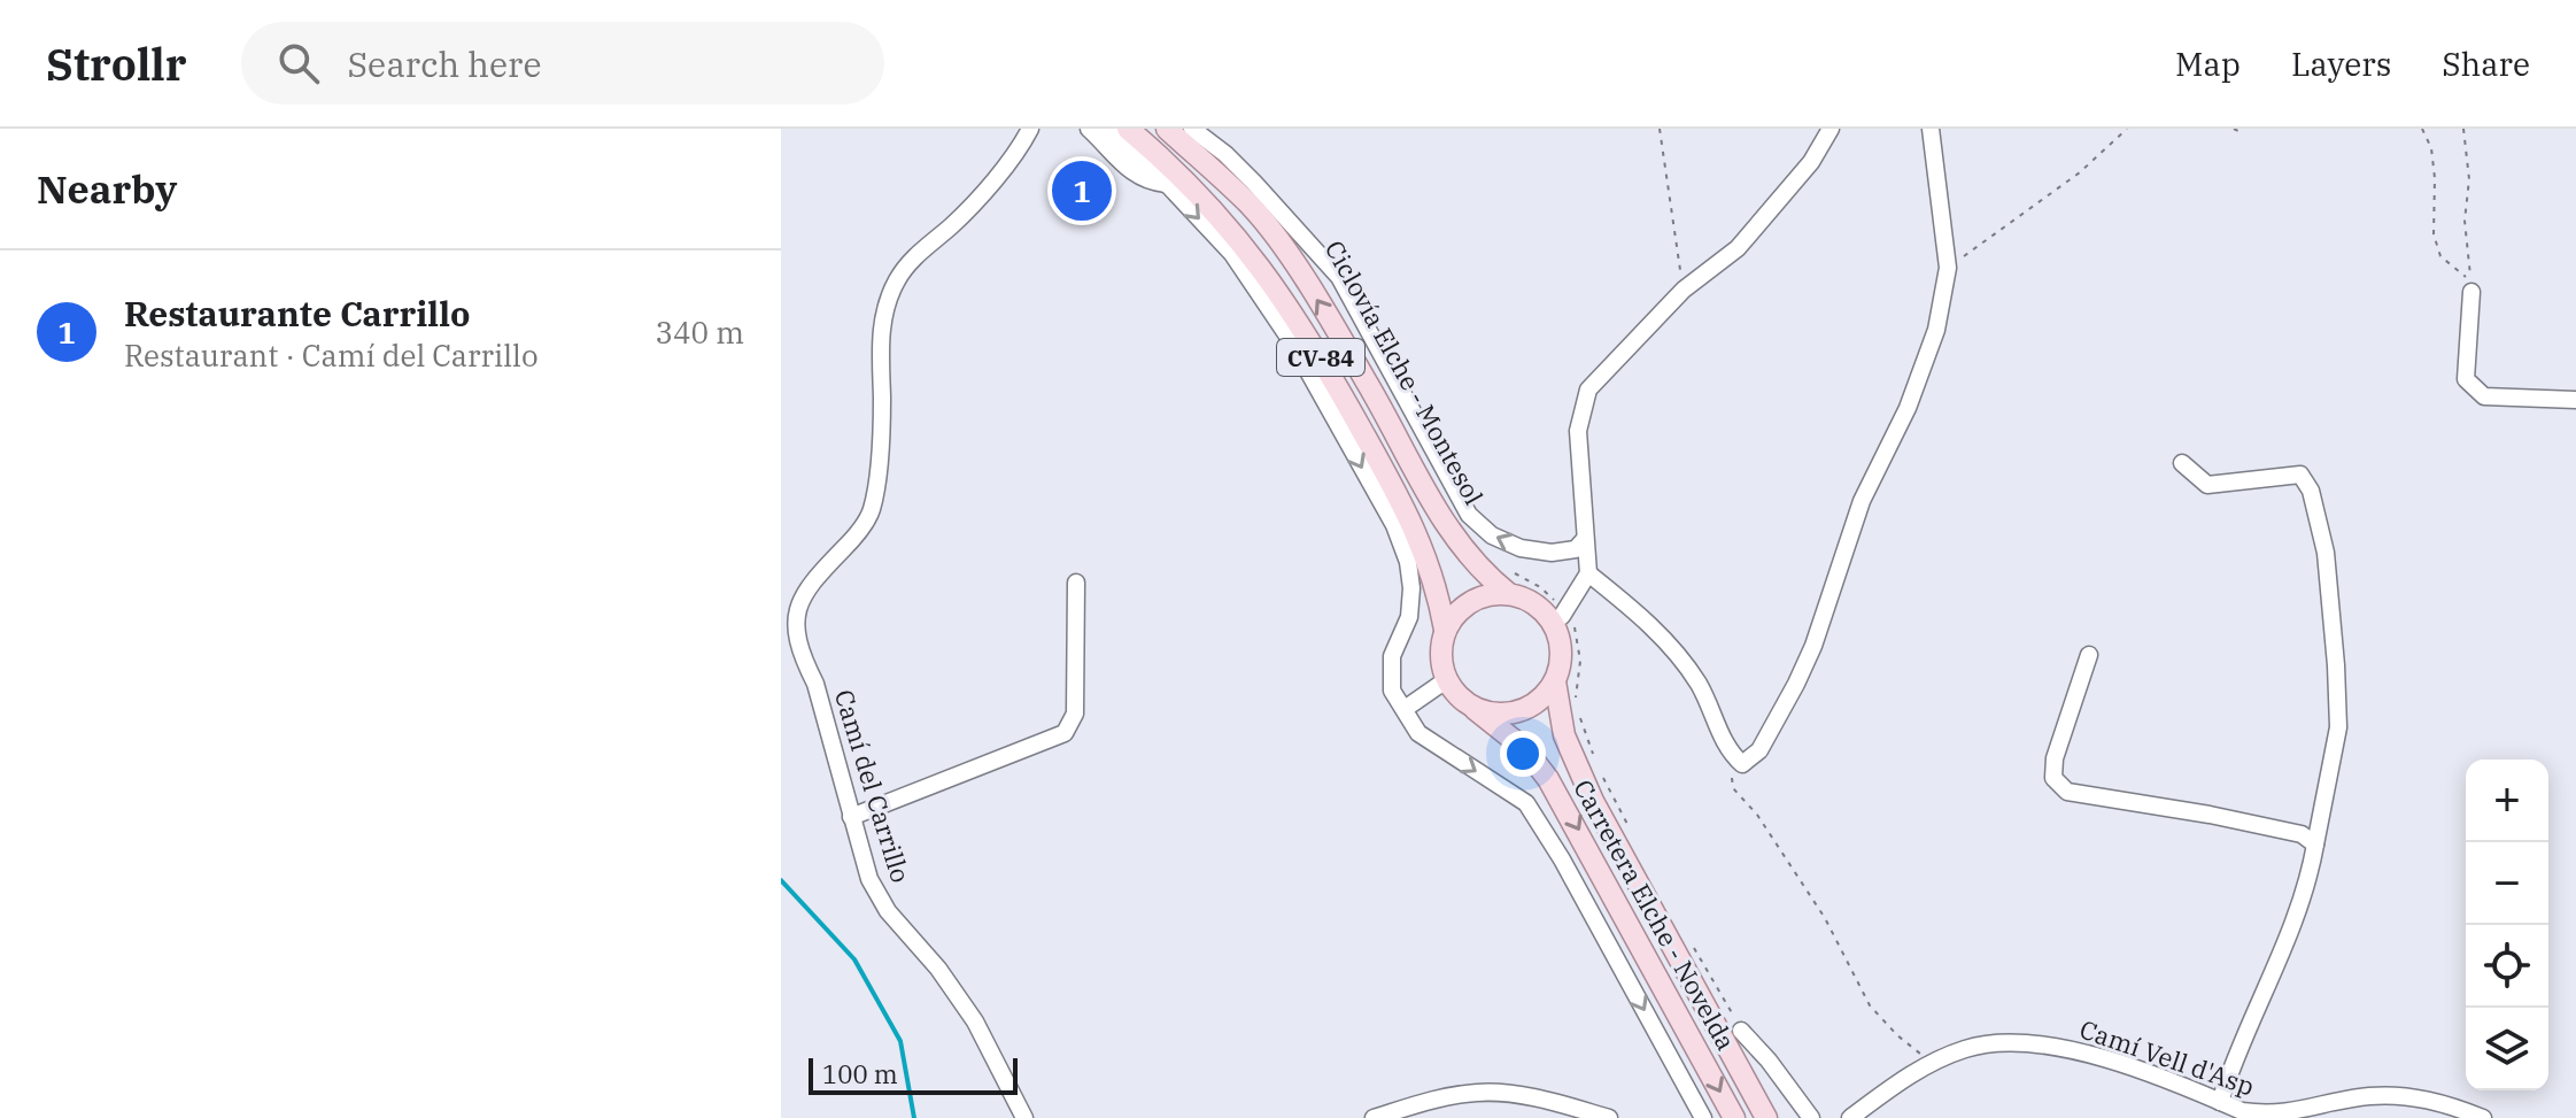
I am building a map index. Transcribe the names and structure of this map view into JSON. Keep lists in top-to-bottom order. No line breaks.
{"streets":{"main road":["CV-84","Carretera Elche - Novelda"],"street":["Camí del Carrillo","Camí Vell d'Asp"]},"crossings":[["CV-84","Carretera Elche - Novelda"]],"scale_bar":"100 m","page":{"header":"Strollr","search":"Search here","nav":["Map","Layers","Share"],"heading":"Nearby","pins":"1","list":[{"mark":"1","name":"Restaurante Carrillo","note":"Restaurant · Camí del Carrillo","value":"340 m"}],"map_buttons":["+","−"],"scale":"100 m"}}
